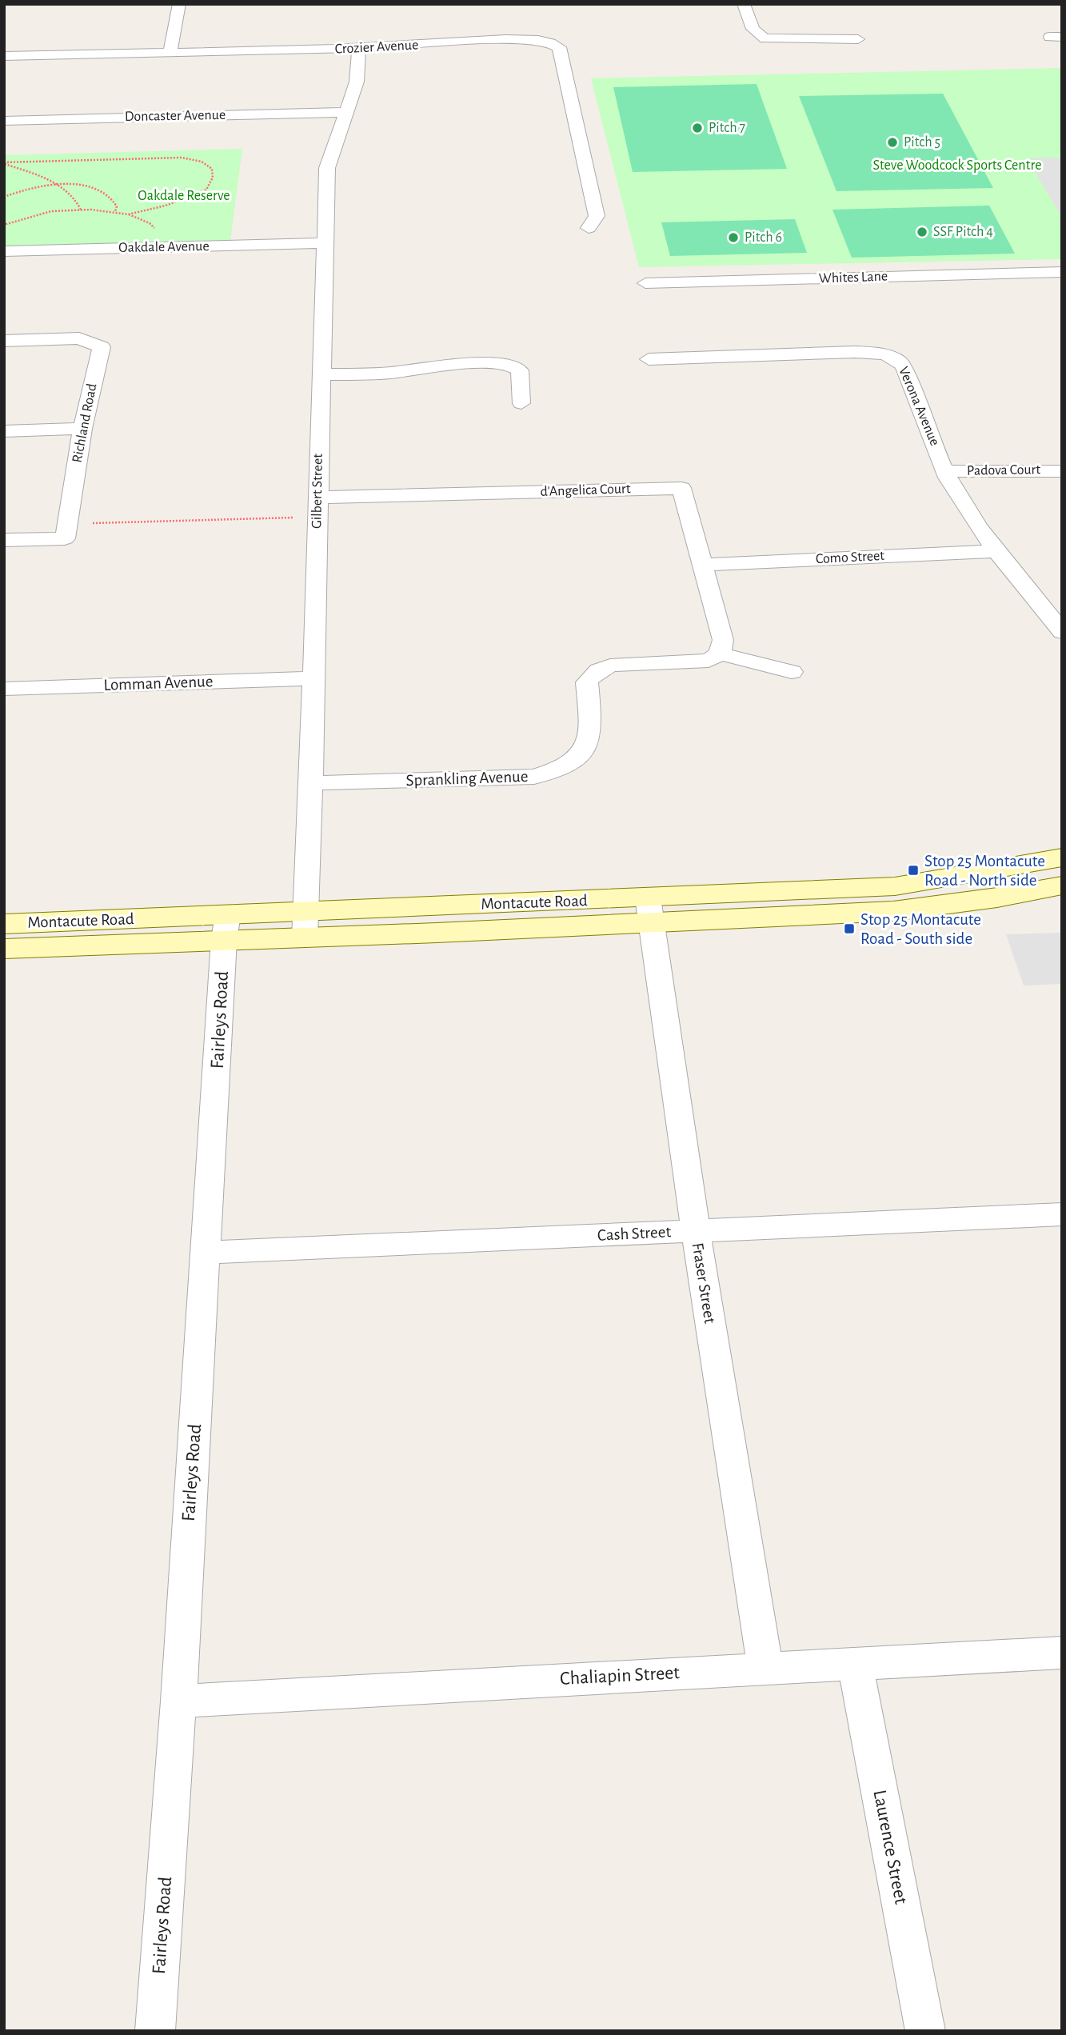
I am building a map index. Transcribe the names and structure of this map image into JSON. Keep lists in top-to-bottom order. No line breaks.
{"streets":{"main road":["Montacute Road"],"street":["Crozier Avenue","Doncaster Avenue","Oakdale Avenue","Whites Lane","Verona Avenue","Richland Road","Padova Court","d'Angelica Court","Gilbert Street","Como Street","Lomman Avenue","Sprankling Avenue","Fairleys Road","Cash Street","Fraser Street","Chaliapin Street","Laurence Street"]},"crossings":[["Crozier Avenue","Gilbert Street"],["Doncaster Avenue","Gilbert Street"],["Oakdale Avenue","Gilbert Street"],["Verona Avenue","Padova Court"],["Verona Avenue","Como Street"],["d'Angelica Court","Gilbert Street"],["d'Angelica Court","Como Street"],["d'Angelica Court","Sprankling Avenue"],["Gilbert Street","Lomman Avenue"],["Gilbert Street","Sprankling Avenue"],["Gilbert Street","Montacute Road"],["Montacute Road","Fairleys Road"],["Montacute Road","Fraser Street"],["Fairleys Road","Cash Street"],["Fairleys Road","Chaliapin Street"],["Cash Street","Fraser Street"],["Fraser Street","Chaliapin Street"],["Chaliapin Street","Laurence Street"]],"parks":["Steve Woodcock Sports Centre","Oakdale Reserve"],"places":{"other":["Pitch 7","Pitch 5","SSF Pitch 4","Pitch 6"],"transit":["Stop 25 Montacute Road - North side","Stop 25 Montacute Road - South side"]}}
